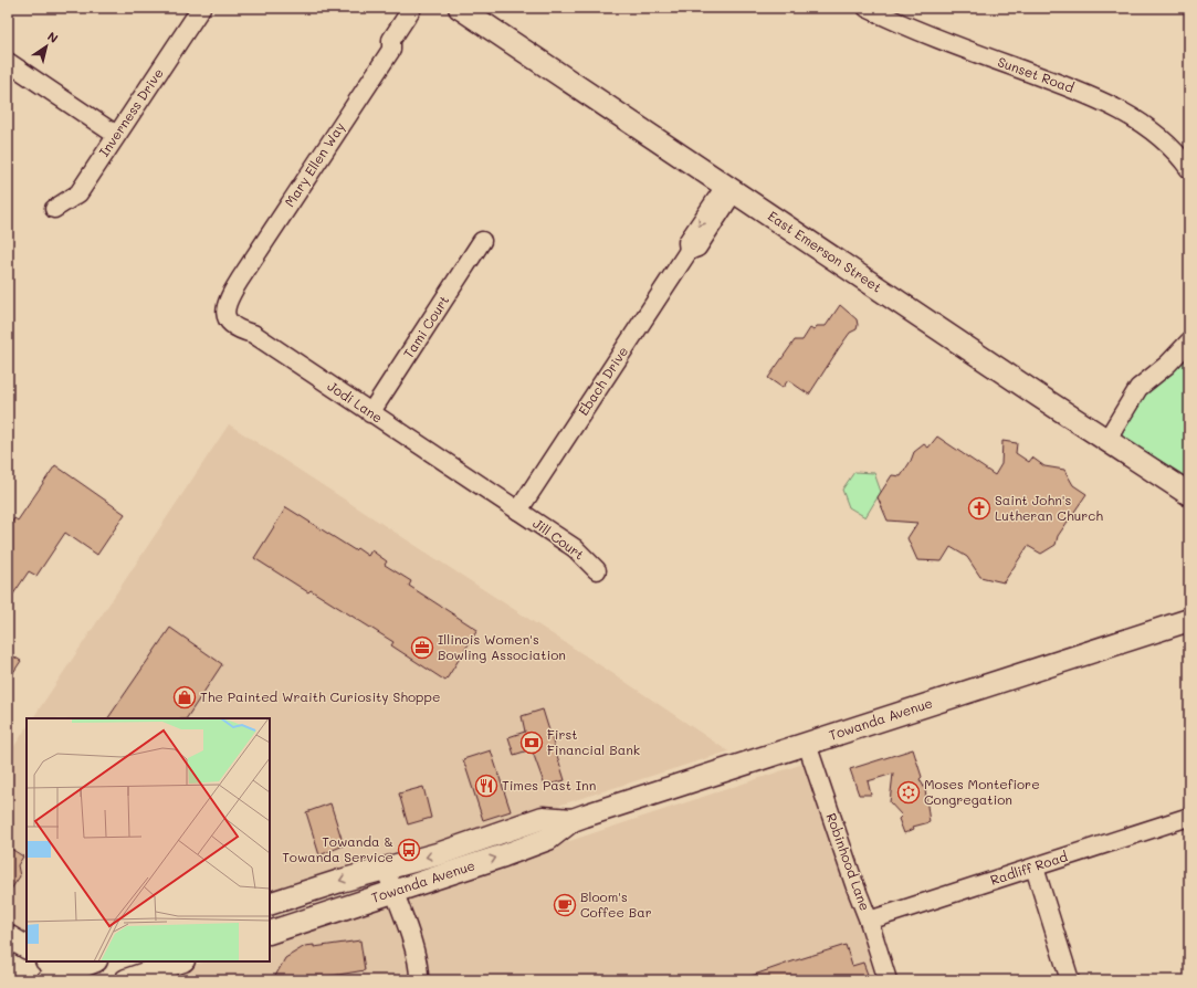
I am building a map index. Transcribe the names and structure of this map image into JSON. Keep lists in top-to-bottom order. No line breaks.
{"streets":{"main road":["East Emerson Street","Towanda Avenue"],"street":["Sunset Road","Inverness Drive","Mary Ellen Way","Tami Court","Ebach Drive","Jodi Lane","Jill Court","Robinhood Lane","Radliff Road"]},"crossings":[["Mary Ellen Way","Jodi Lane"],["East Emerson Street","Ebach Drive"],["Tami Court","Jodi Lane"],["Ebach Drive","Jodi Lane"],["Ebach Drive","Jill Court"],["Jodi Lane","Jill Court"],["Towanda Avenue","Robinhood Lane"],["Robinhood Lane","Radliff Road"]],"places":{"church":["Saint John's Lutheran Church"],"office":["Illinois Women's Bowling Association"],"shop":["The Painted Wraith Curiosity Shoppe"],"bank":["First Financial Bank"],"restaurant":["Times Past Inn"],"synagogue":["Moses Montefiore Congregation"],"bus stop":["Towanda & Towanda Service"],"cafe":["Bloom's Coffee Bar"]},"north":"top right"}
